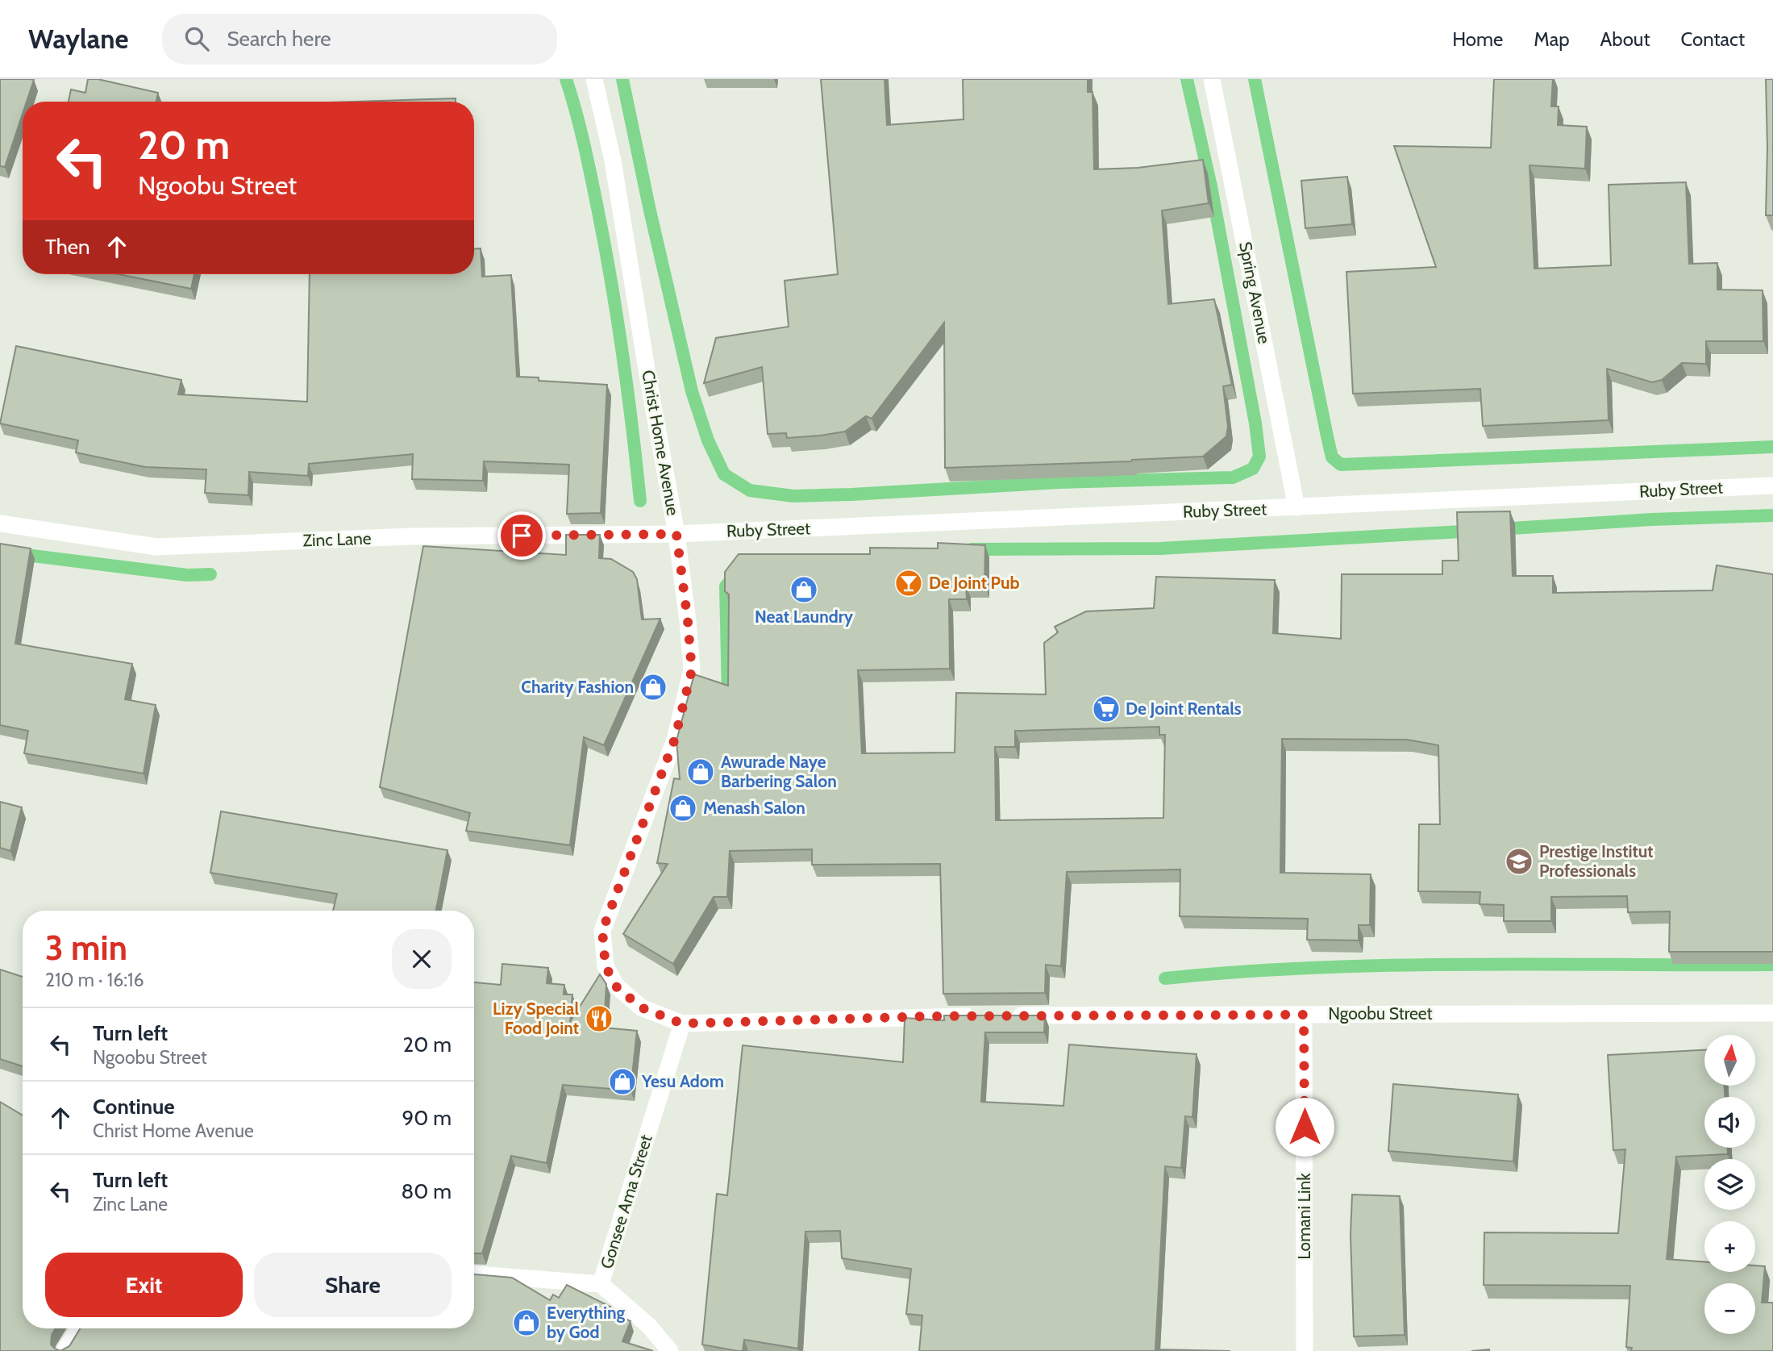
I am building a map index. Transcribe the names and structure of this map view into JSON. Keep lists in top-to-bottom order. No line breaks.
{"streets":{"street":["Spring Avenue","Christ Home Avenue","Ruby Street","Zinc Lane","Ngoobu Street","Gonsee Ama Street","Lomani Link"]},"crossings":[["Spring Avenue","Ruby Street"],["Christ Home Avenue","Ruby Street"],["Christ Home Avenue","Zinc Lane"],["Christ Home Avenue","Gonsee Ama Street"],["Ruby Street","Zinc Lane"],["Ngoobu Street","Lomani Link"]],"places":{"bar":["De Joint Pub"],"shop":["Neat Laundry","Charity Fashion","Awurade Naye Barbering Salon","Menash Salon","Yesu Adom","Everything by God"],"supermarket":["De Joint Rentals"],"school or university":["Prestige Institut Professionals"],"restaurant":["Lizy Special Food Joint"]},"north":"top","page":{"header":"Waylane","search":"Search here","nav":["Home","Map","About","Contact"],"turn":["20 m","Ngoobu Street"],"then":"Then","heading":["3 min","210 m · 16:16"],"list":[{"name":"Turn left","note":"Ngoobu Street","value":"20 m"},{"name":"Continue","note":"Christ Home Avenue","value":"90 m"},{"name":"Turn left","note":"Zinc Lane","value":"80 m"}],"map_buttons":["+","−"],"buttons":["Exit","Share"]}}
